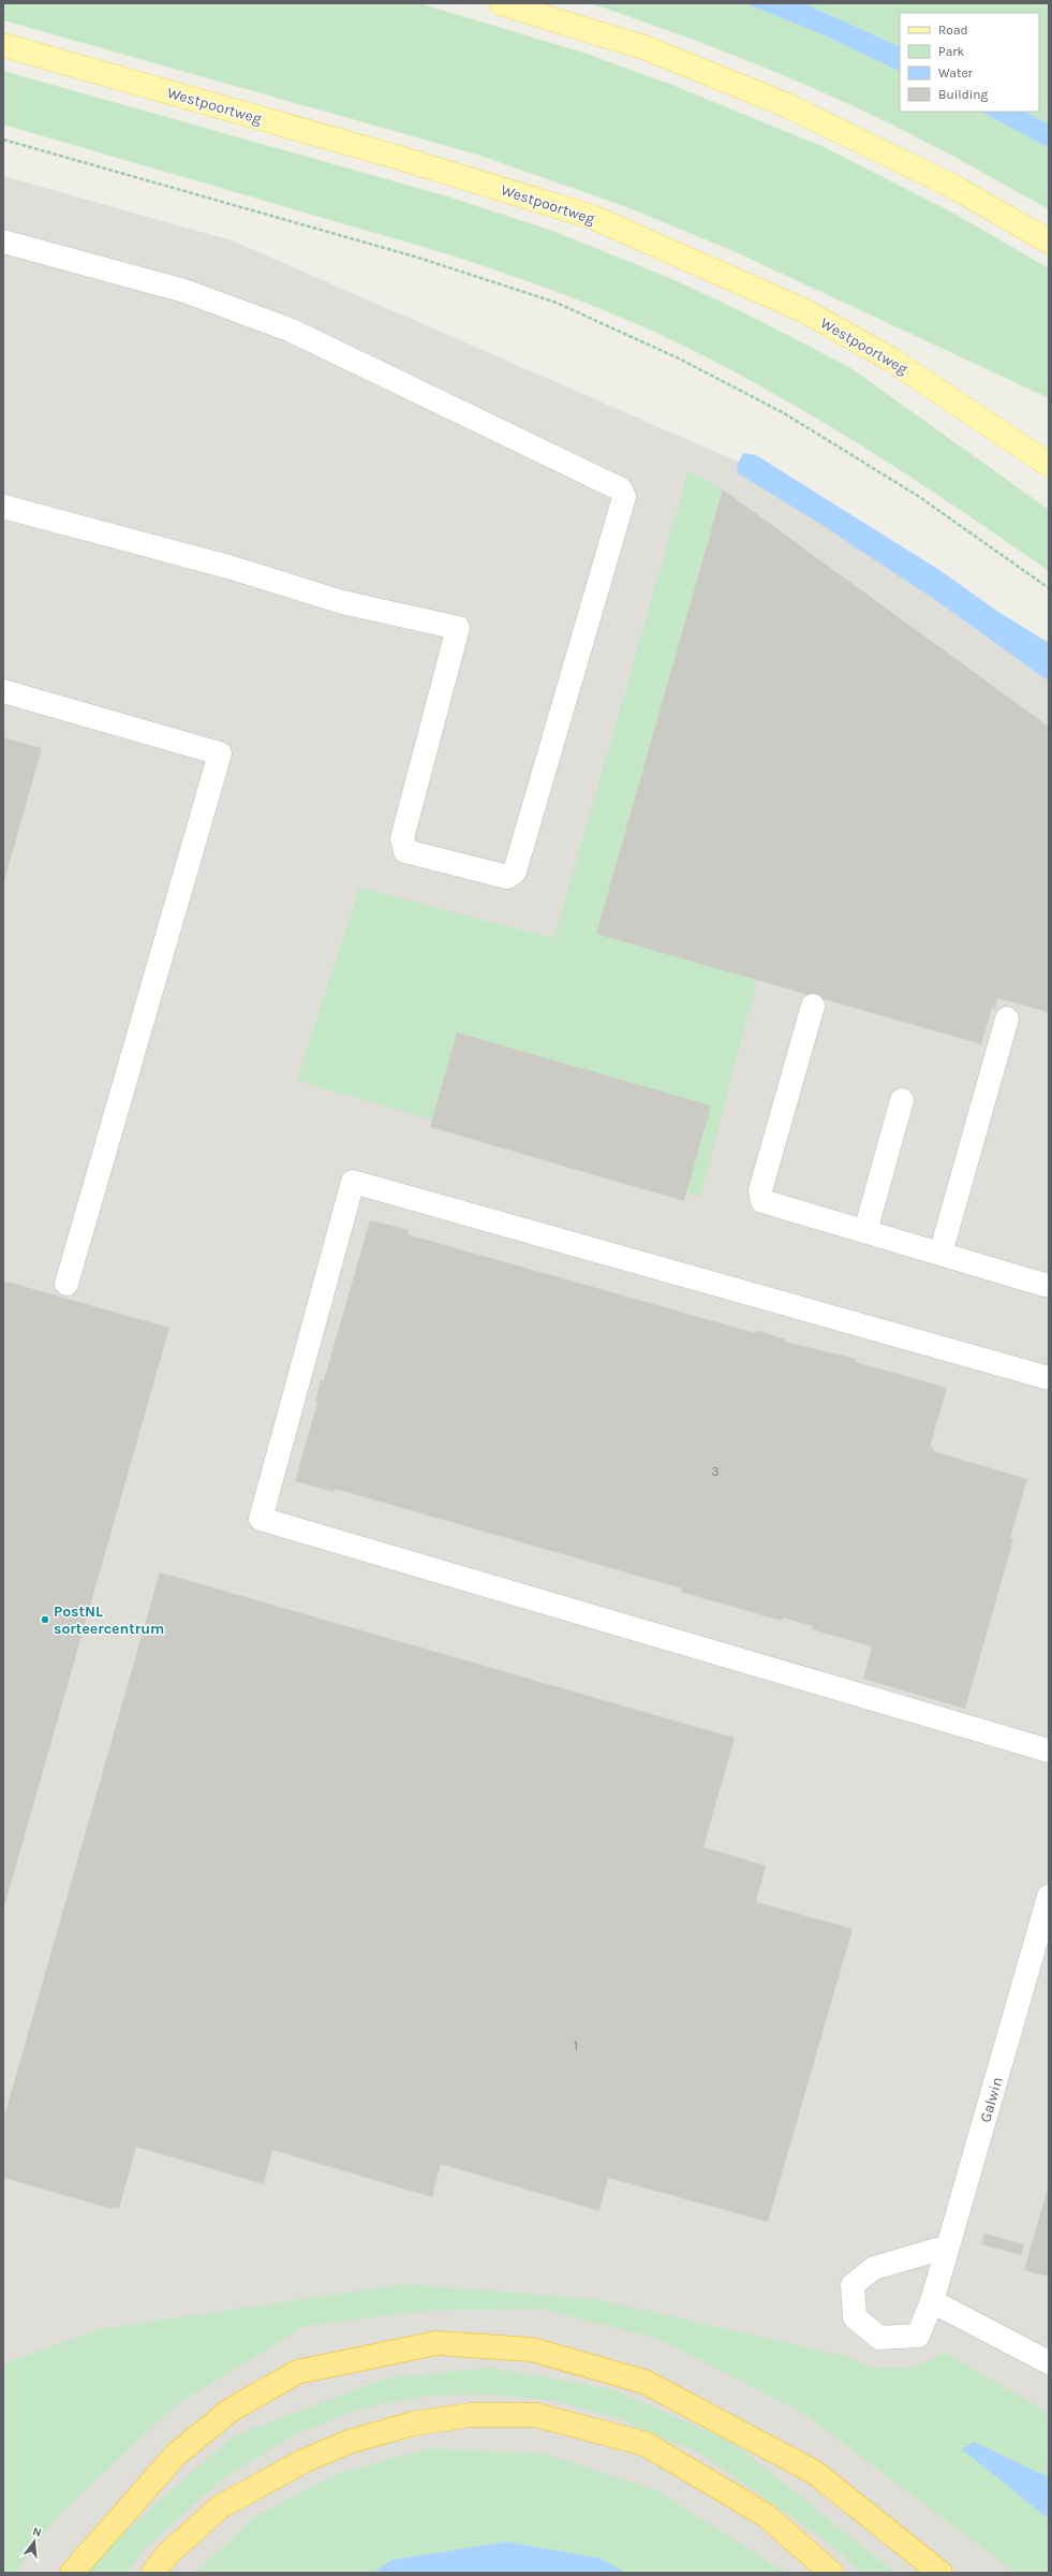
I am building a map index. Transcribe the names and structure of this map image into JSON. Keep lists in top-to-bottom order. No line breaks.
{"streets":{"main road":["Westpoortweg"],"street":["Galwin"]},"places":["PostNL sorteercentrum"],"house_numbers":["3","1"],"legend":["Road","Park","Water","Building"],"north":"top"}
